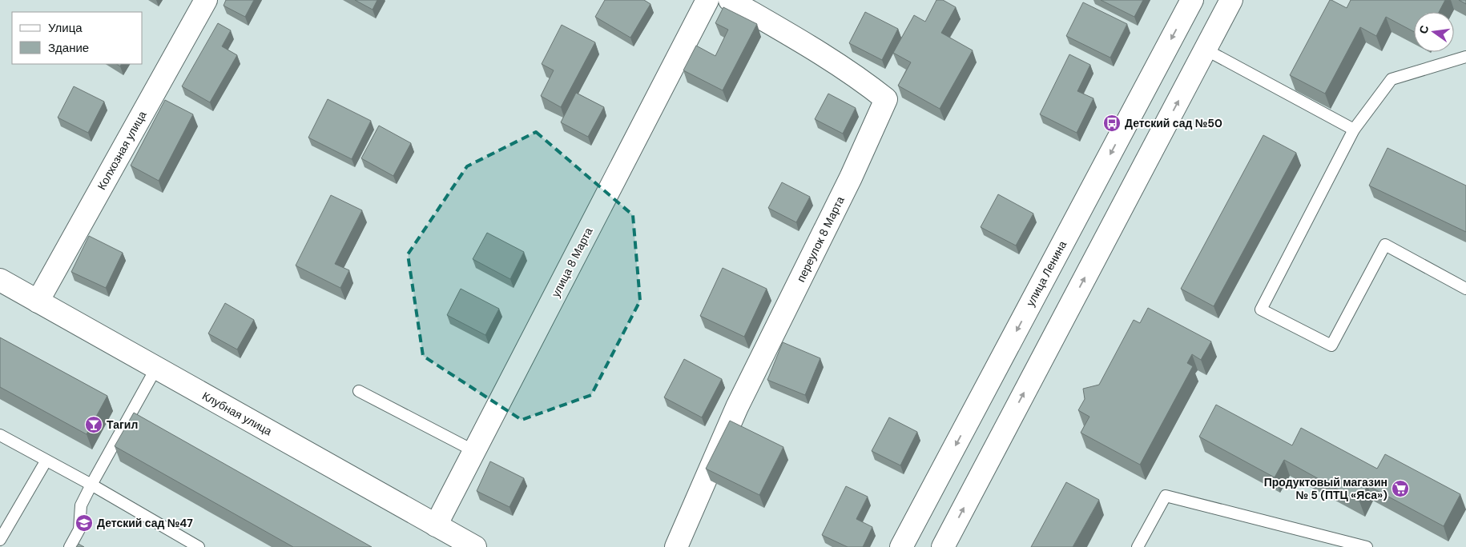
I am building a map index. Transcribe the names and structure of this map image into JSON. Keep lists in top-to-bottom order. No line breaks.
{"streets":{"street":["Колхозная улица","переулок 8 Марта","улица 8 Марта","улица Ленина","Клубная улица"]},"crossings":[["Колхозная улица","Клубная улица"],["улица 8 Марта","Клубная улица"]],"places":{"bus stop":["Детский сад №50"],"bar":["Тагил"],"supermarket":["Продуктовый магазин № 5 (ПТЦ «Яса»)"],"school or university":["Детский сад №47"]},"legend":["Улица","Здание"],"north":"left"}
